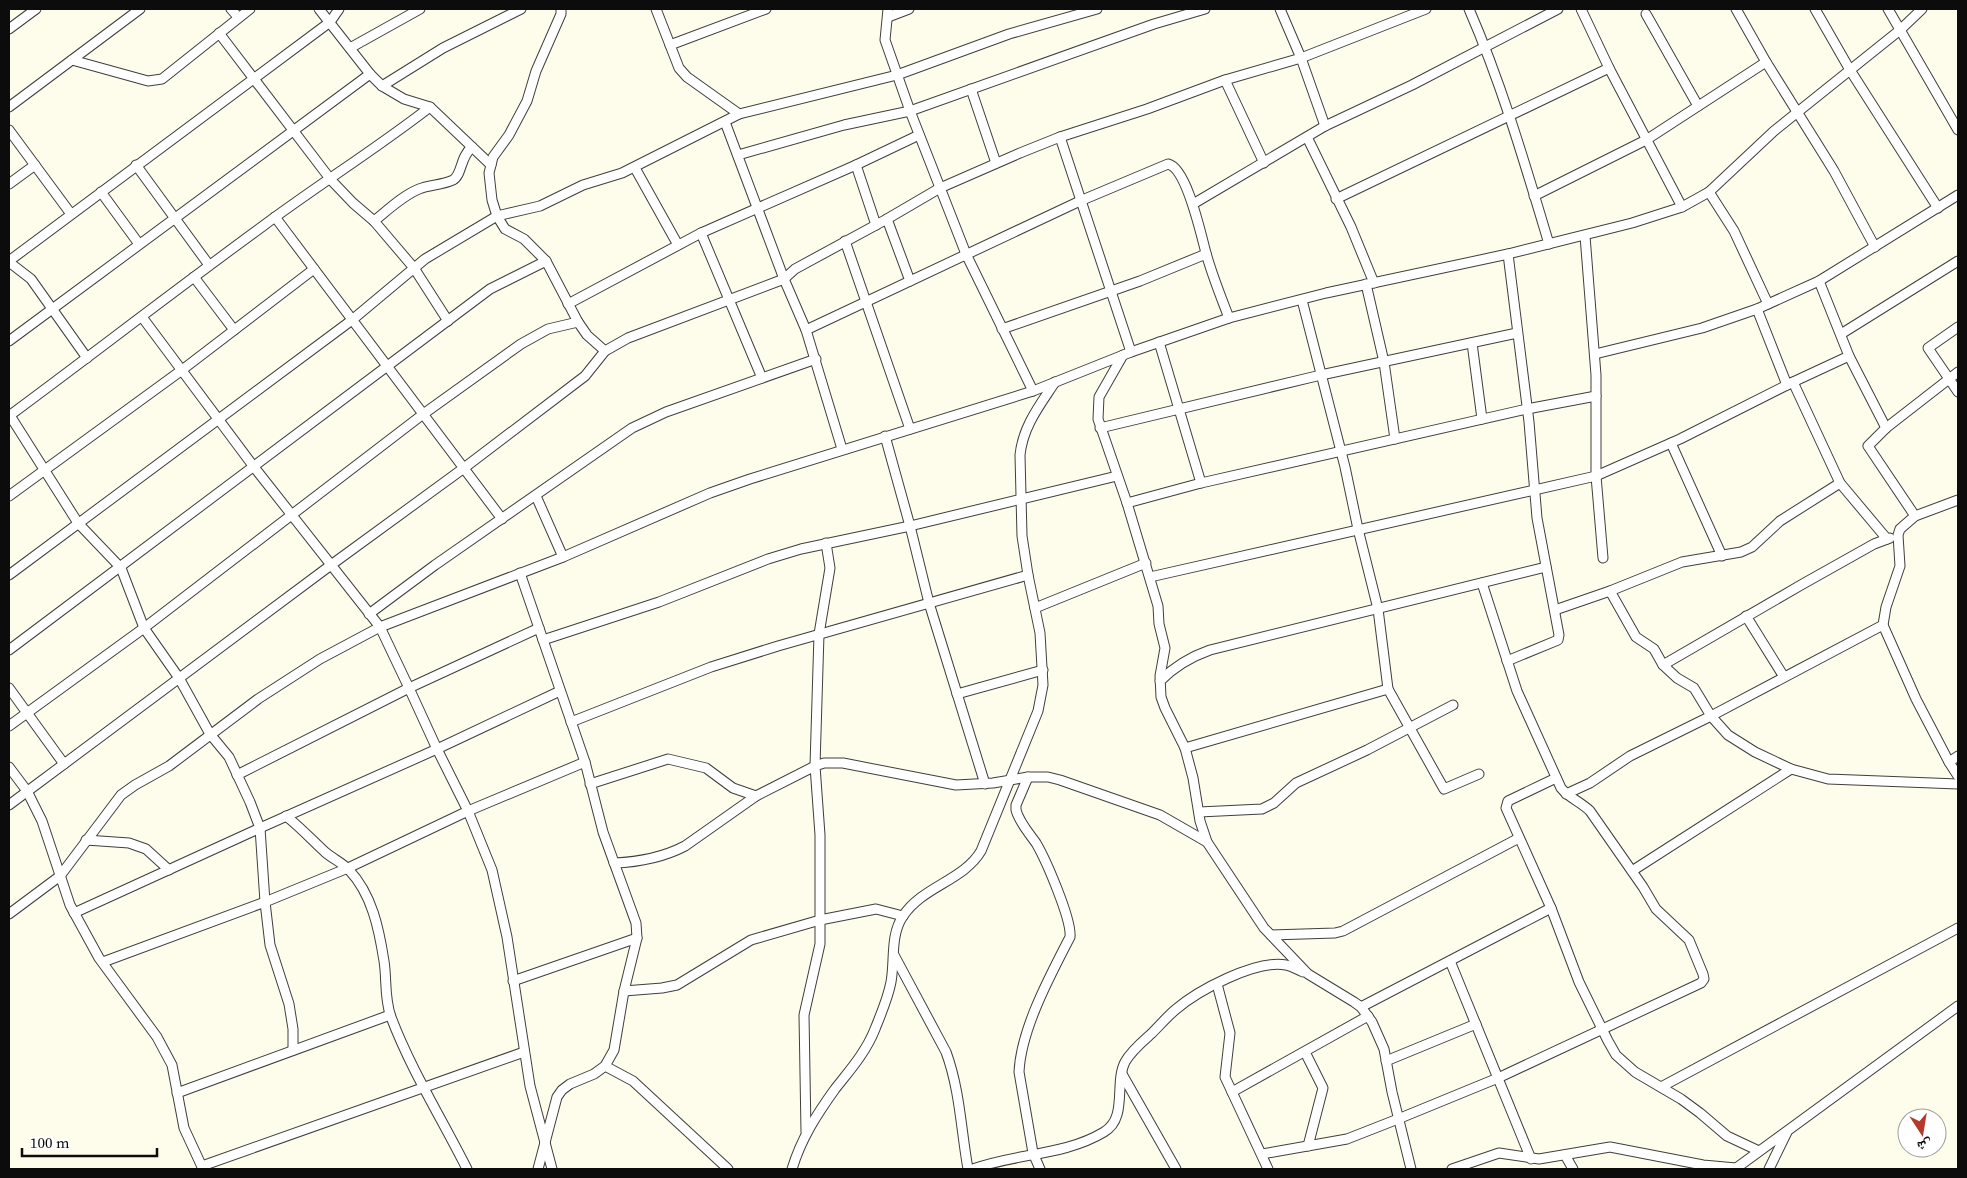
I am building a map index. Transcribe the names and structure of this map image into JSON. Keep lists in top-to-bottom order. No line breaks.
{"scale_bar":"100 m","north":"bottom"}
